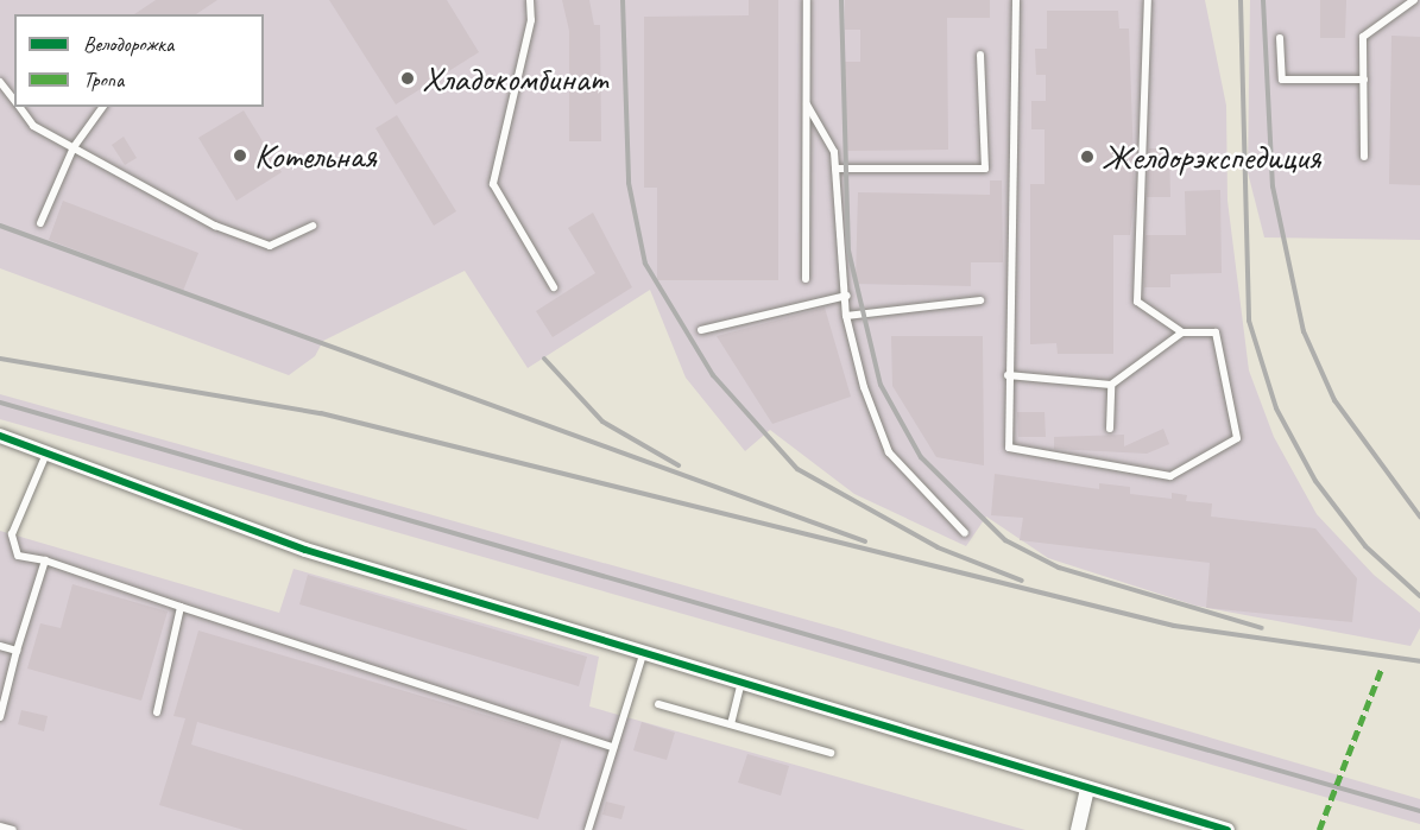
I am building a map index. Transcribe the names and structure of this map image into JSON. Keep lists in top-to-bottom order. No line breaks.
{"places":["Хладокомбинат","Котельная","Желдорэкспедиция"],"legend":["Велодорожка","Тропа"]}
